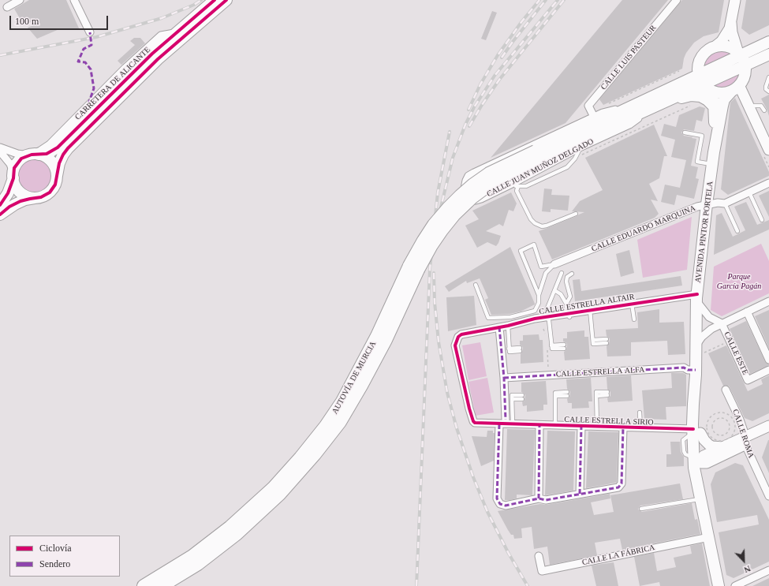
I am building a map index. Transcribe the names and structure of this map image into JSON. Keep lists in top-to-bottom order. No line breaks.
{"streets":{"highway":["AUTOVÍA DE MURCIA"],"main road":["CARRETERA DE ALICANTE","CALLE JUAN MUÑOZ DELGADO","AVENIDA PINTOR PORTELA"],"street":["CALLE LUIS PASTEUR","CALLE EDUARDO MARQUINA","CALLE ESTRELLA ALTAIR","CALLE ESTE","CALLE ESTRELLA ALFA","CALLE ESTRELLA SIRIO","CALLE ROMA","CALLE LA FÁBRICA"]},"crossings":[["CALLE LUIS PASTEUR","CALLE JUAN MUÑOZ DELGADO"],["CALLE JUAN MUÑOZ DELGADO","AVENIDA PINTOR PORTELA"],["CALLE JUAN MUÑOZ DELGADO","AUTOVÍA DE MURCIA"],["CALLE EDUARDO MARQUINA","AVENIDA PINTOR PORTELA"],["AVENIDA PINTOR PORTELA","CALLE ESTRELLA ALTAIR"],["AVENIDA PINTOR PORTELA","CALLE ESTRELLA ALFA"],["AVENIDA PINTOR PORTELA","CALLE ESTRELLA SIRIO"],["CALLE ESTRELLA ALTAIR","CALLE ESTRELLA SIRIO"]],"parks":["Parque García Pagán"],"legend":["Ciclovía","Sendero"],"scale_bar":"100 m","north":"bottom right"}
